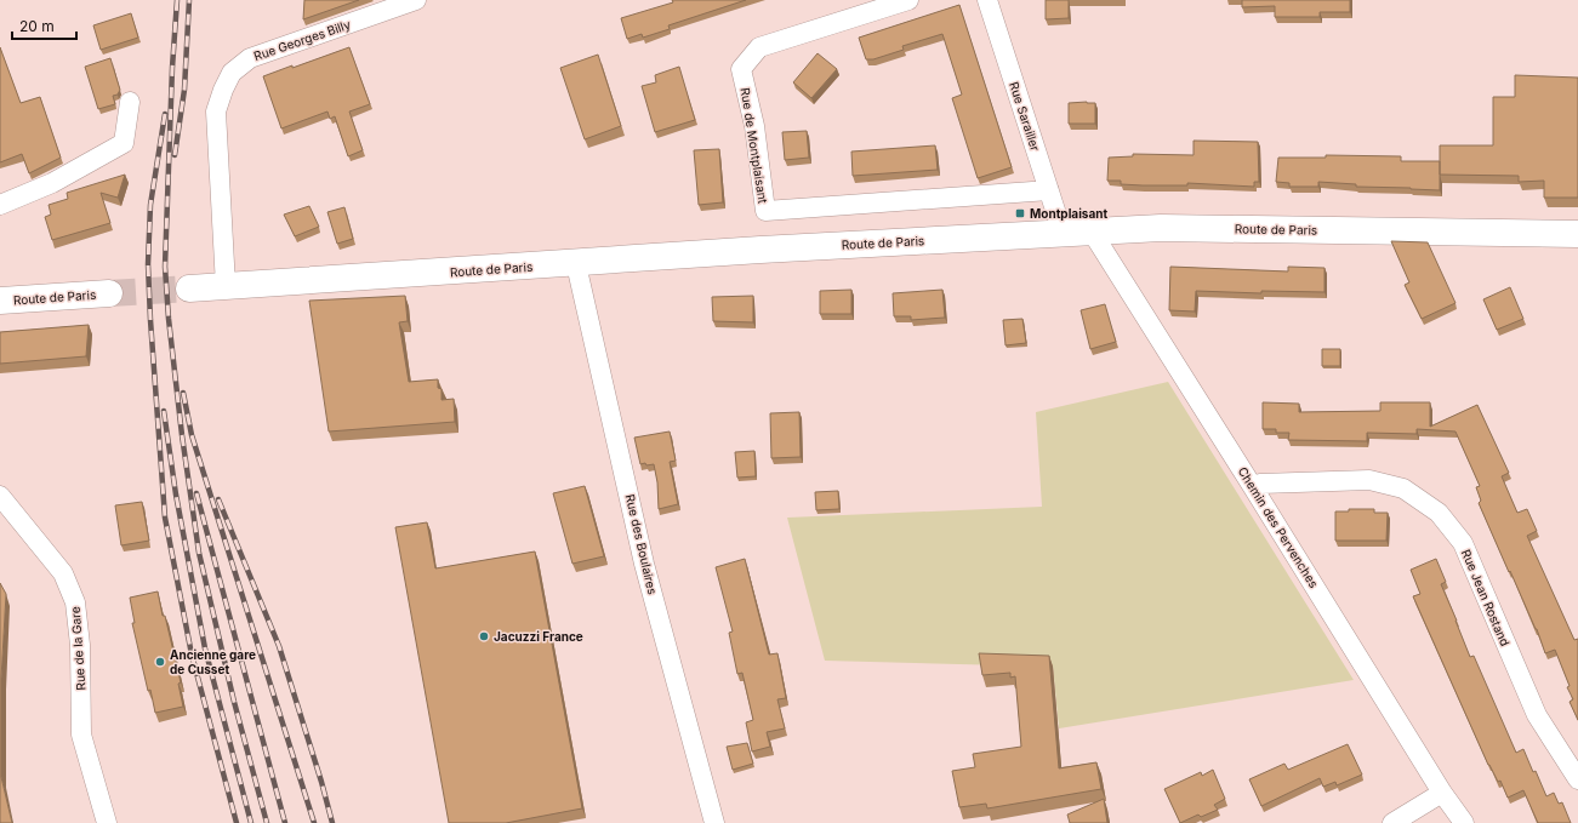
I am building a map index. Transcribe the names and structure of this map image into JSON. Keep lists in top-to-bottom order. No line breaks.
{"streets":{"main road":["Route de Paris"],"street":["Rue Georges Billy","Rue Sarailler","Rue de Montplaisant","Chemin des Pervenches","Rue des Boulaires","Rue Jean Rostand","Rue de la Gare"]},"crossings":[["Rue Georges Billy","Route de Paris"],["Rue Sarailler","Rue de Montplaisant"],["Rue Sarailler","Route de Paris"],["Route de Paris","Chemin des Pervenches"],["Route de Paris","Rue des Boulaires"],["Chemin des Pervenches","Rue Jean Rostand"]],"places":{"transit":["Montplaisant"],"other":["Jacuzzi France","Ancienne gare de Cusset"]},"scale_bar":"20 m"}
